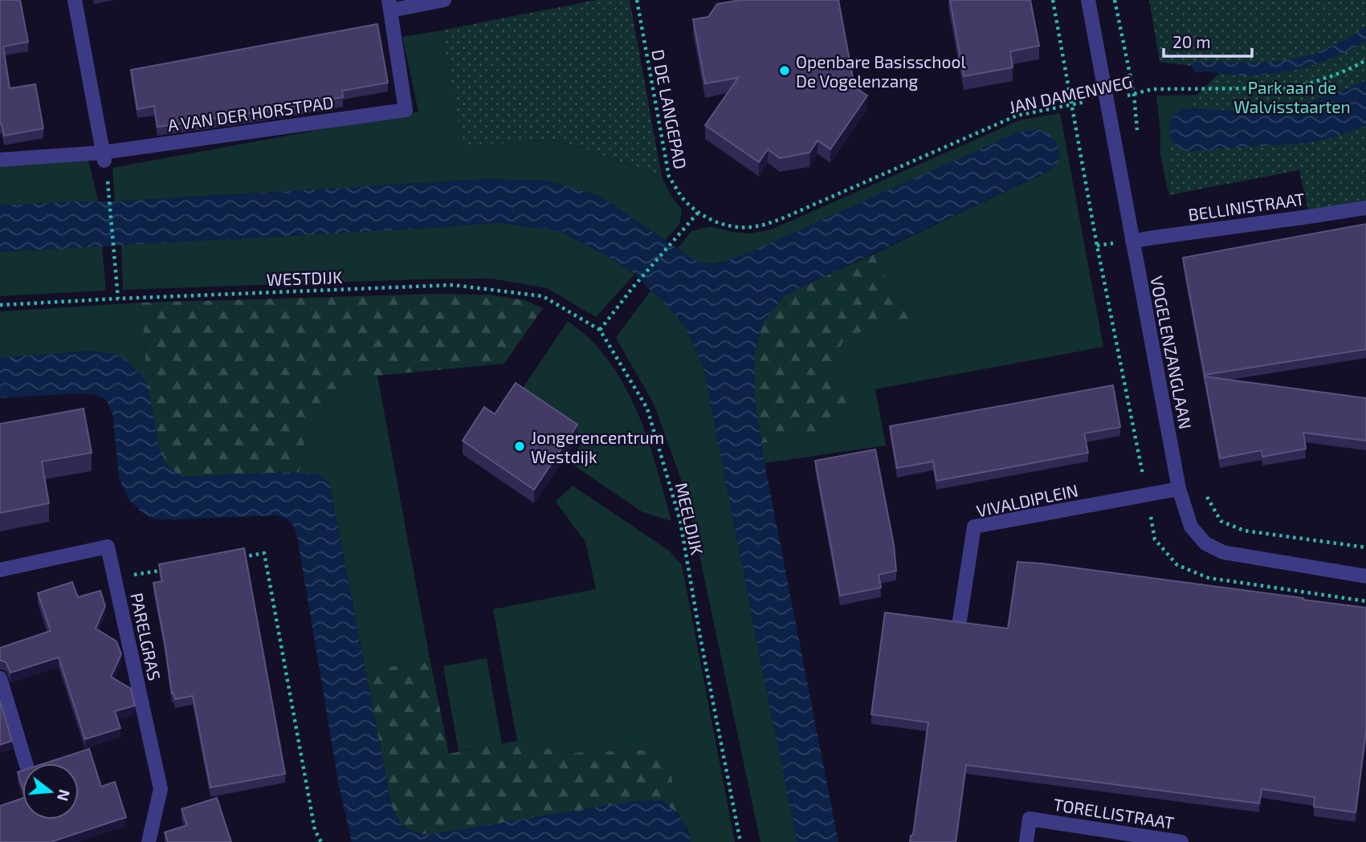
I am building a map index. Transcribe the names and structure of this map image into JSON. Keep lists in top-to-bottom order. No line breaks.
{"streets":{"street":["A VAN DER HORSTPAD","BELLINISTRAAT","VOGELENZANGLAAN","VIVALDIPLEIN","PARELGRAS","TORELLISTRAAT"],"path":["JAN DAMENWEG","D DE LANGEPAD","WESTDIJK","MEELDIJK"]},"crossings":[["JAN DAMENWEG","D DE LANGEPAD"],["JAN DAMENWEG","VOGELENZANGLAAN"],["BELLINISTRAAT","VOGELENZANGLAAN"],["WESTDIJK","MEELDIJK"],["VOGELENZANGLAAN","VIVALDIPLEIN"]],"parks":["Park aan de Walvisstaarten"],"places":["Openbare Basisschool De Vogelenzang","Jongerencentrum Westdijk"],"scale_bar":"20 m","north":"right"}
